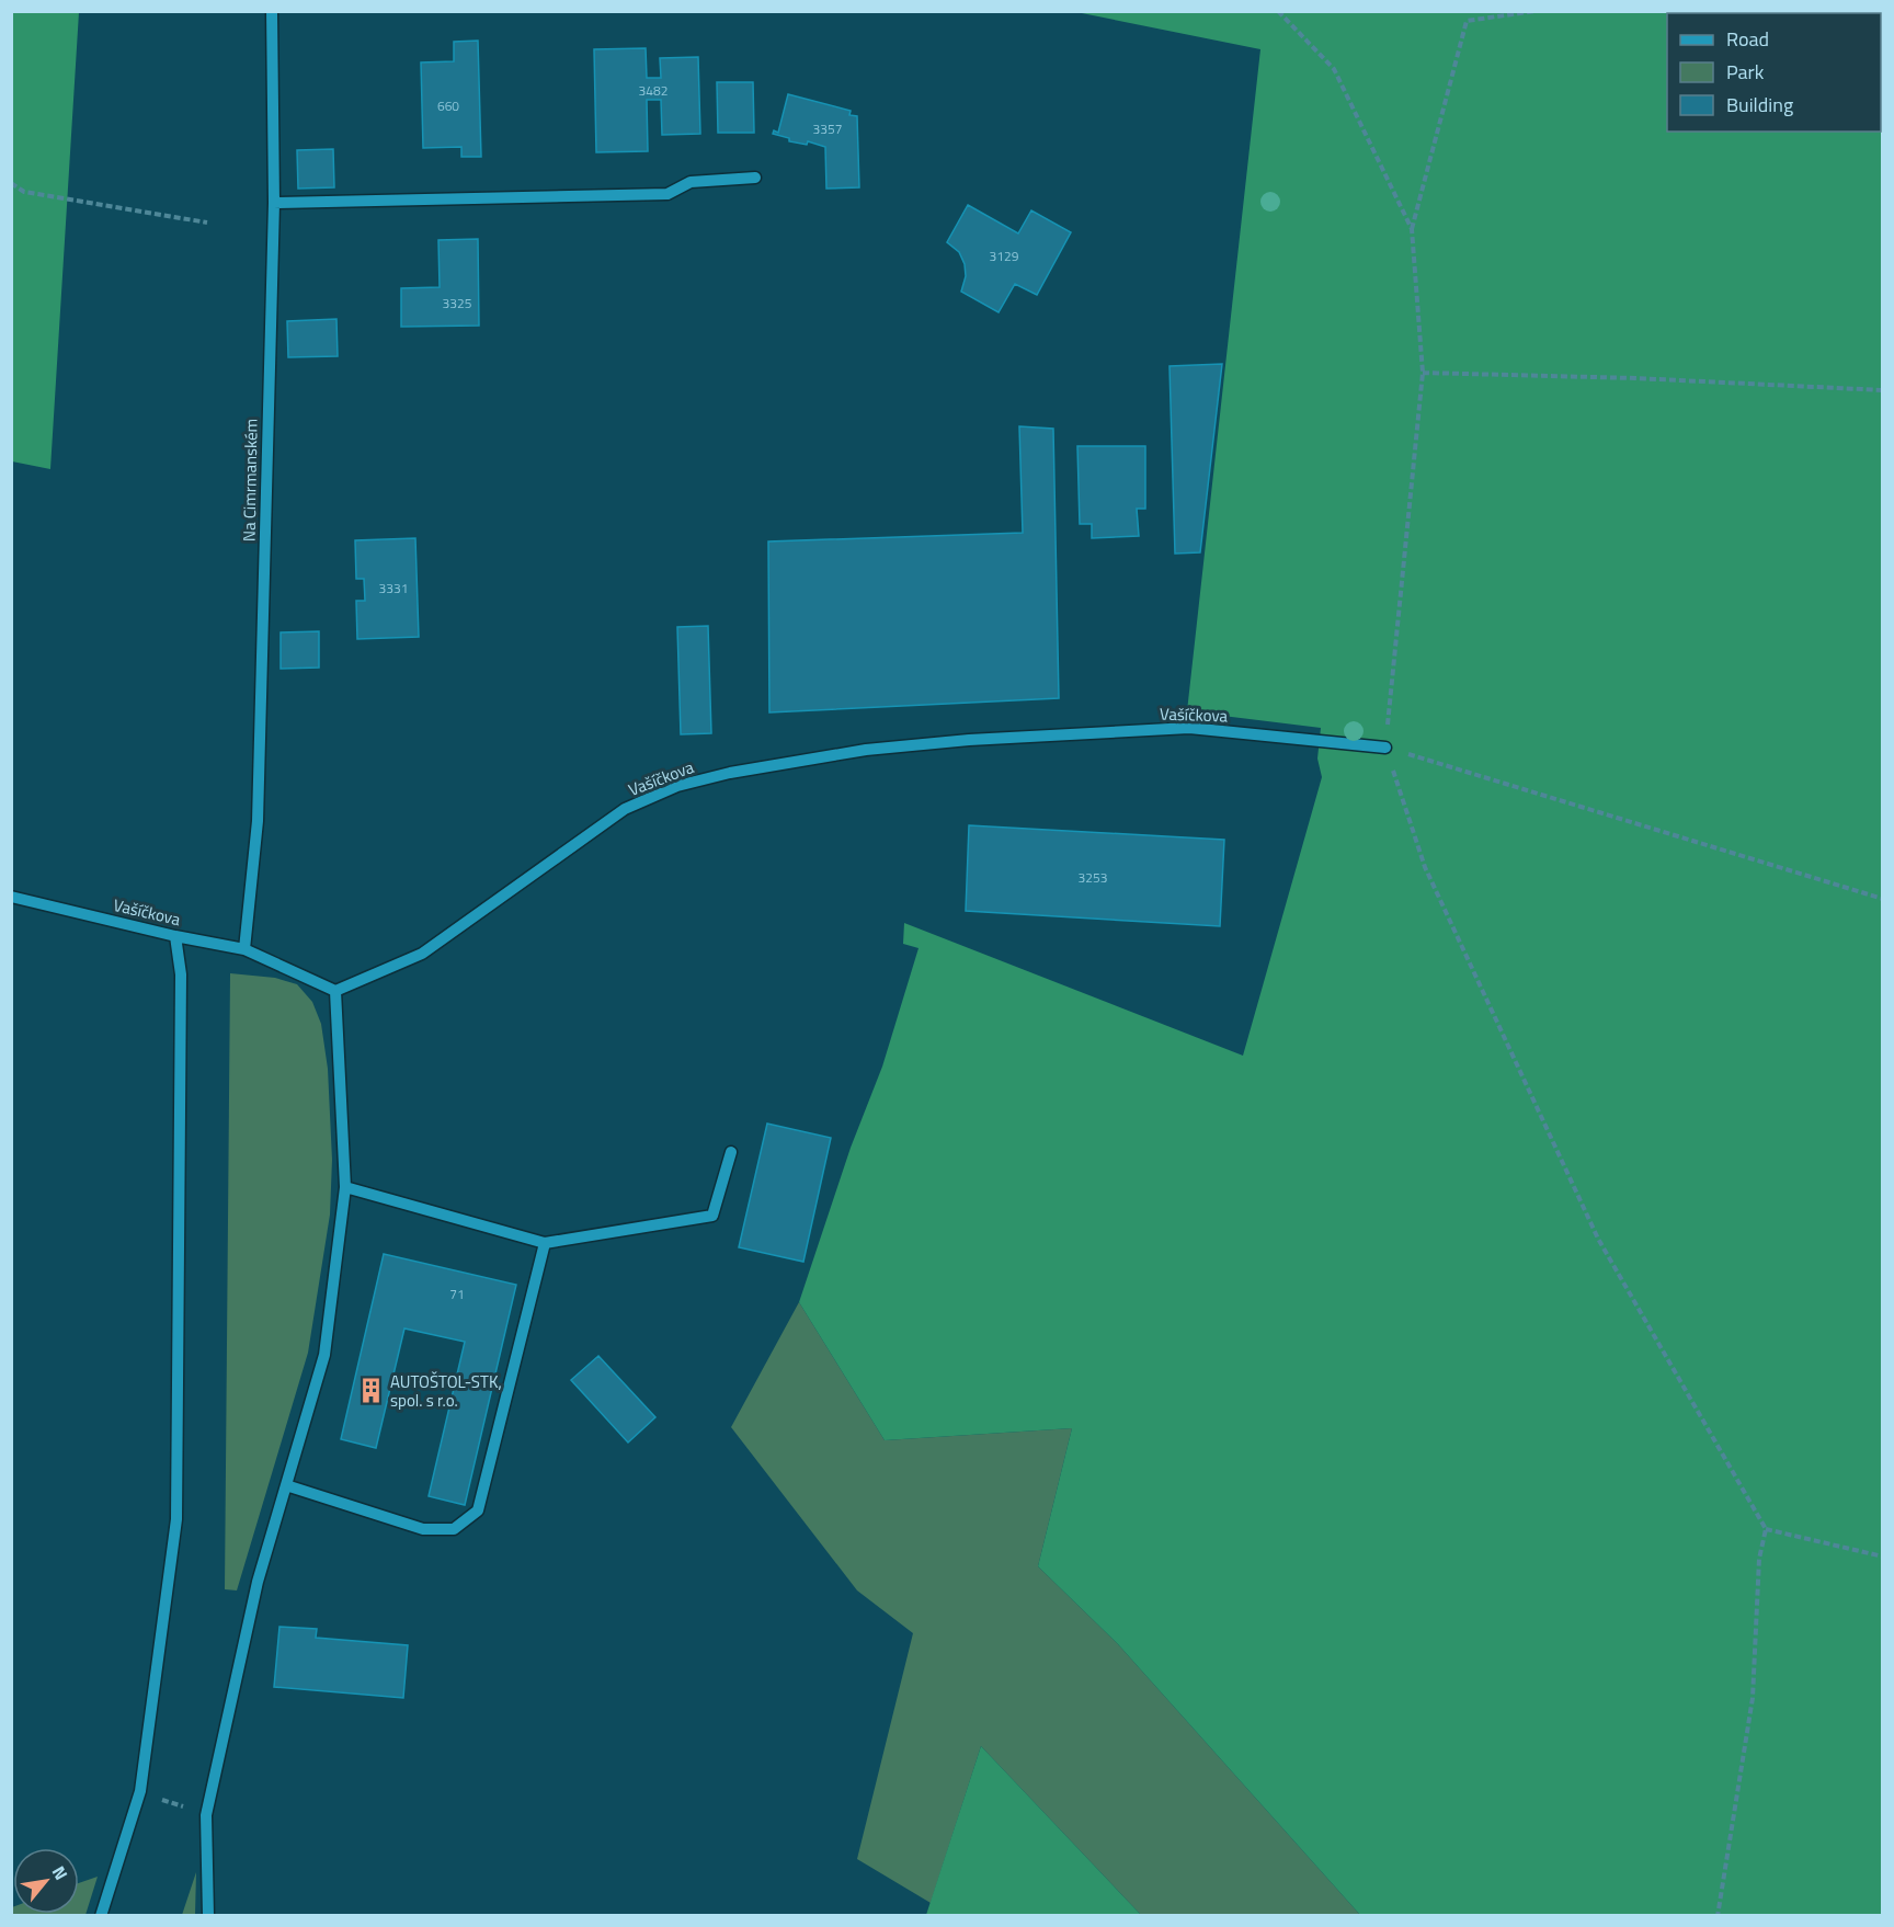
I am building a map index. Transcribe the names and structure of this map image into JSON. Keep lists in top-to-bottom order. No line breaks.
{"streets":{"street":["Na Cimrmanském","Vašíčkova"]},"crossings":[["Na Cimrmanském","Vašíčkova"]],"places":{"building":["AUTOŠTOL-STK, spol. s r.o."]},"house_numbers":["3482","660","3357","3129","3325","3331","3253","71"],"legend":["Road","Park","Building"],"north":"top right"}
